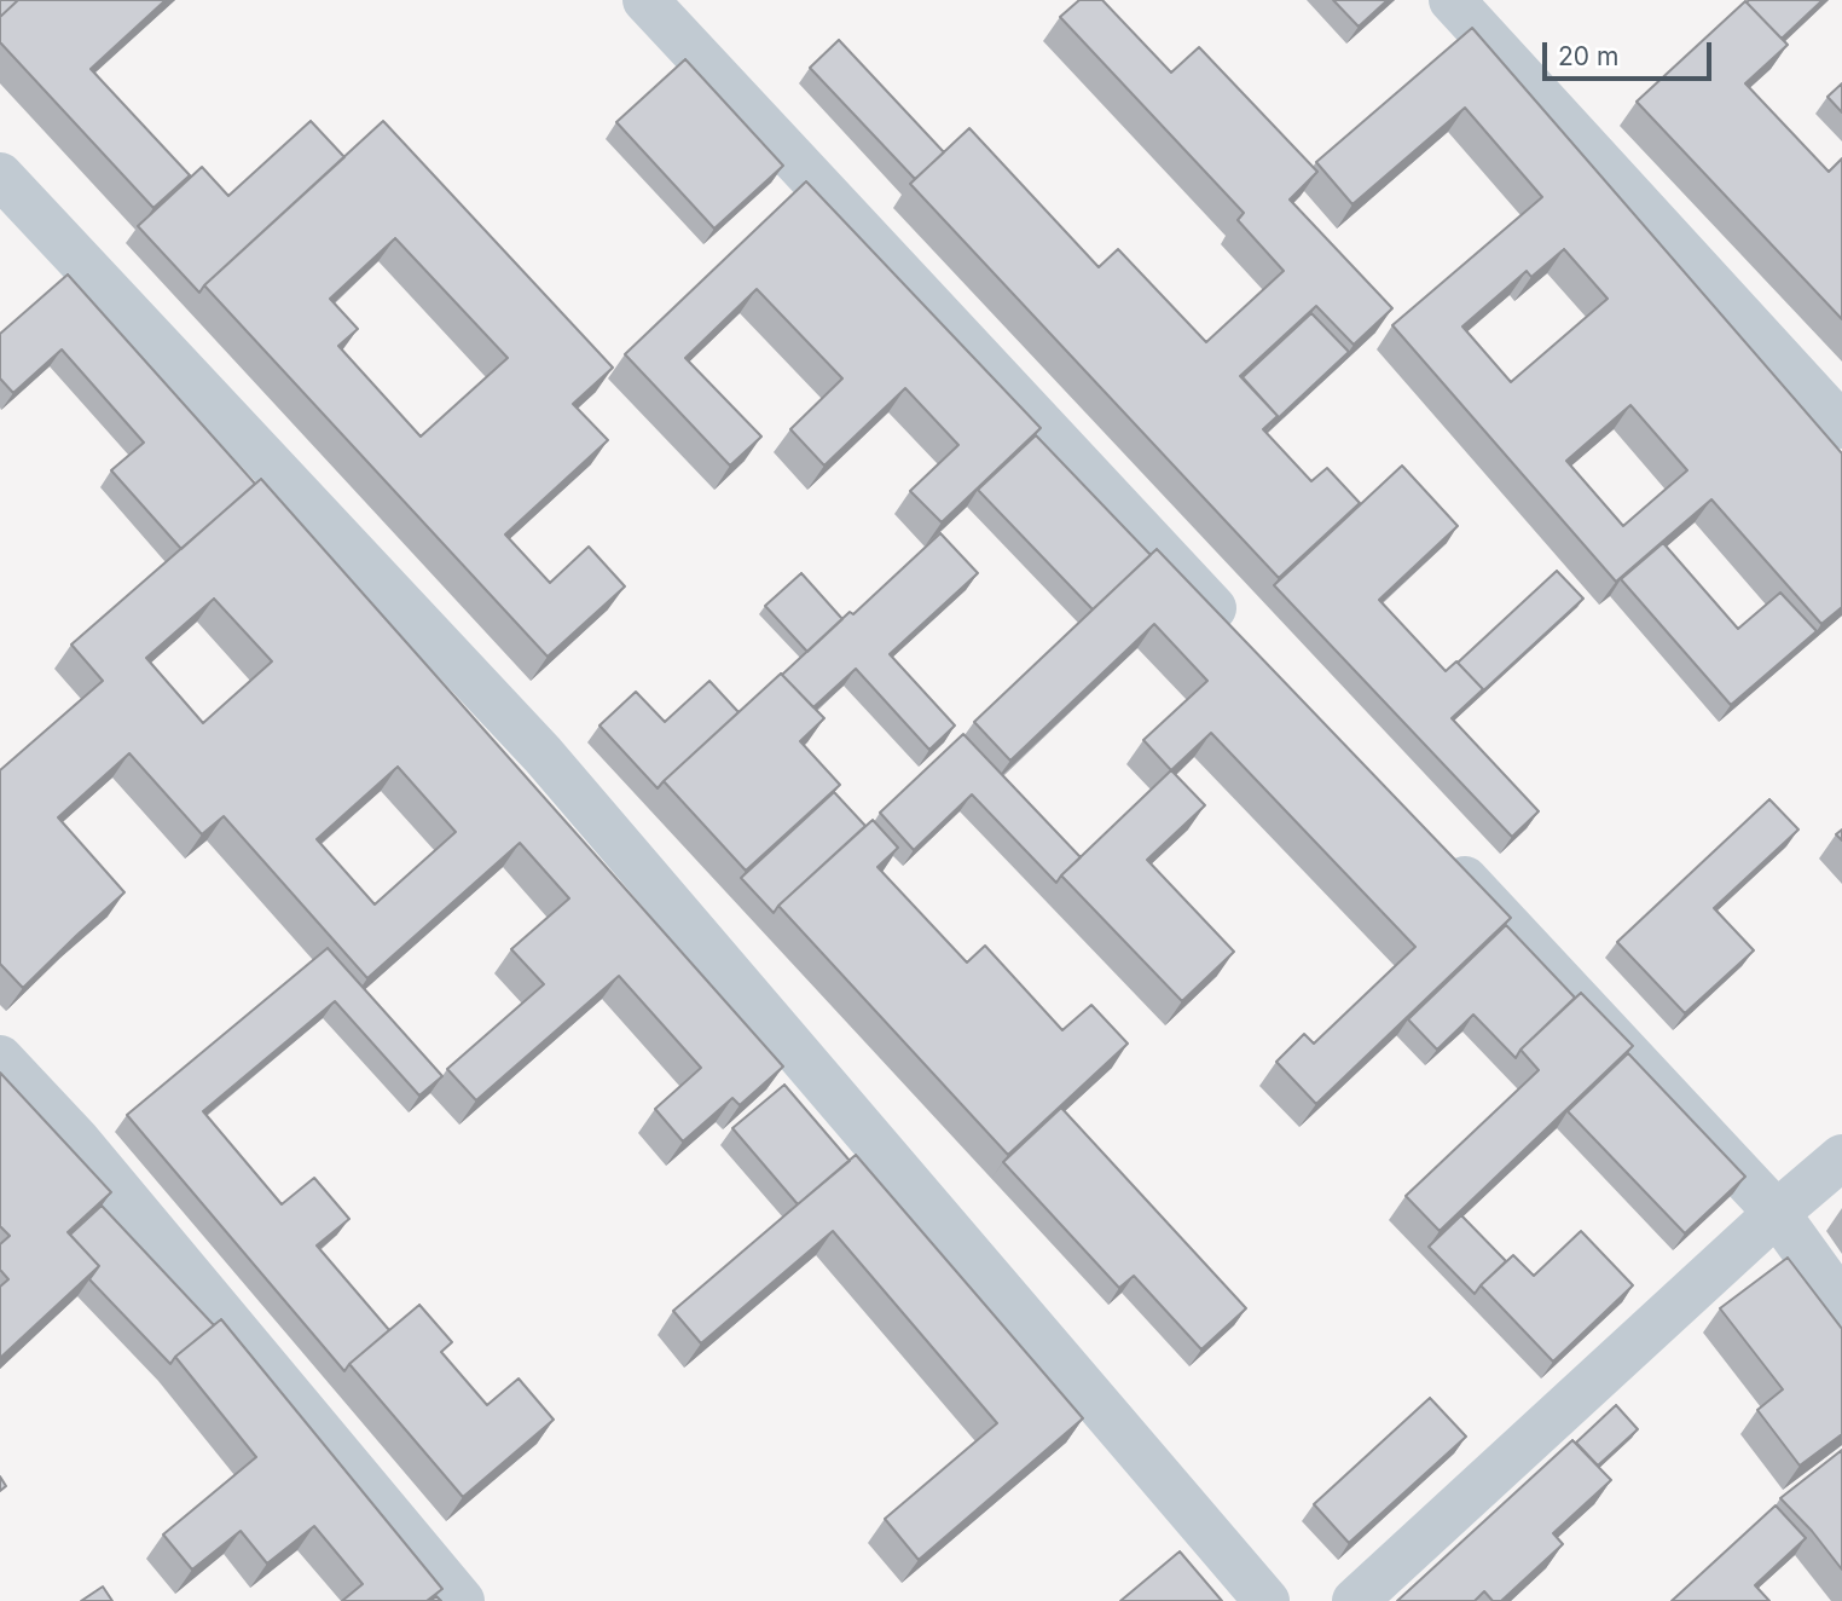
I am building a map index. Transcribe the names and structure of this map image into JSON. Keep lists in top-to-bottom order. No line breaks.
{"scale_bar":"20 m"}
